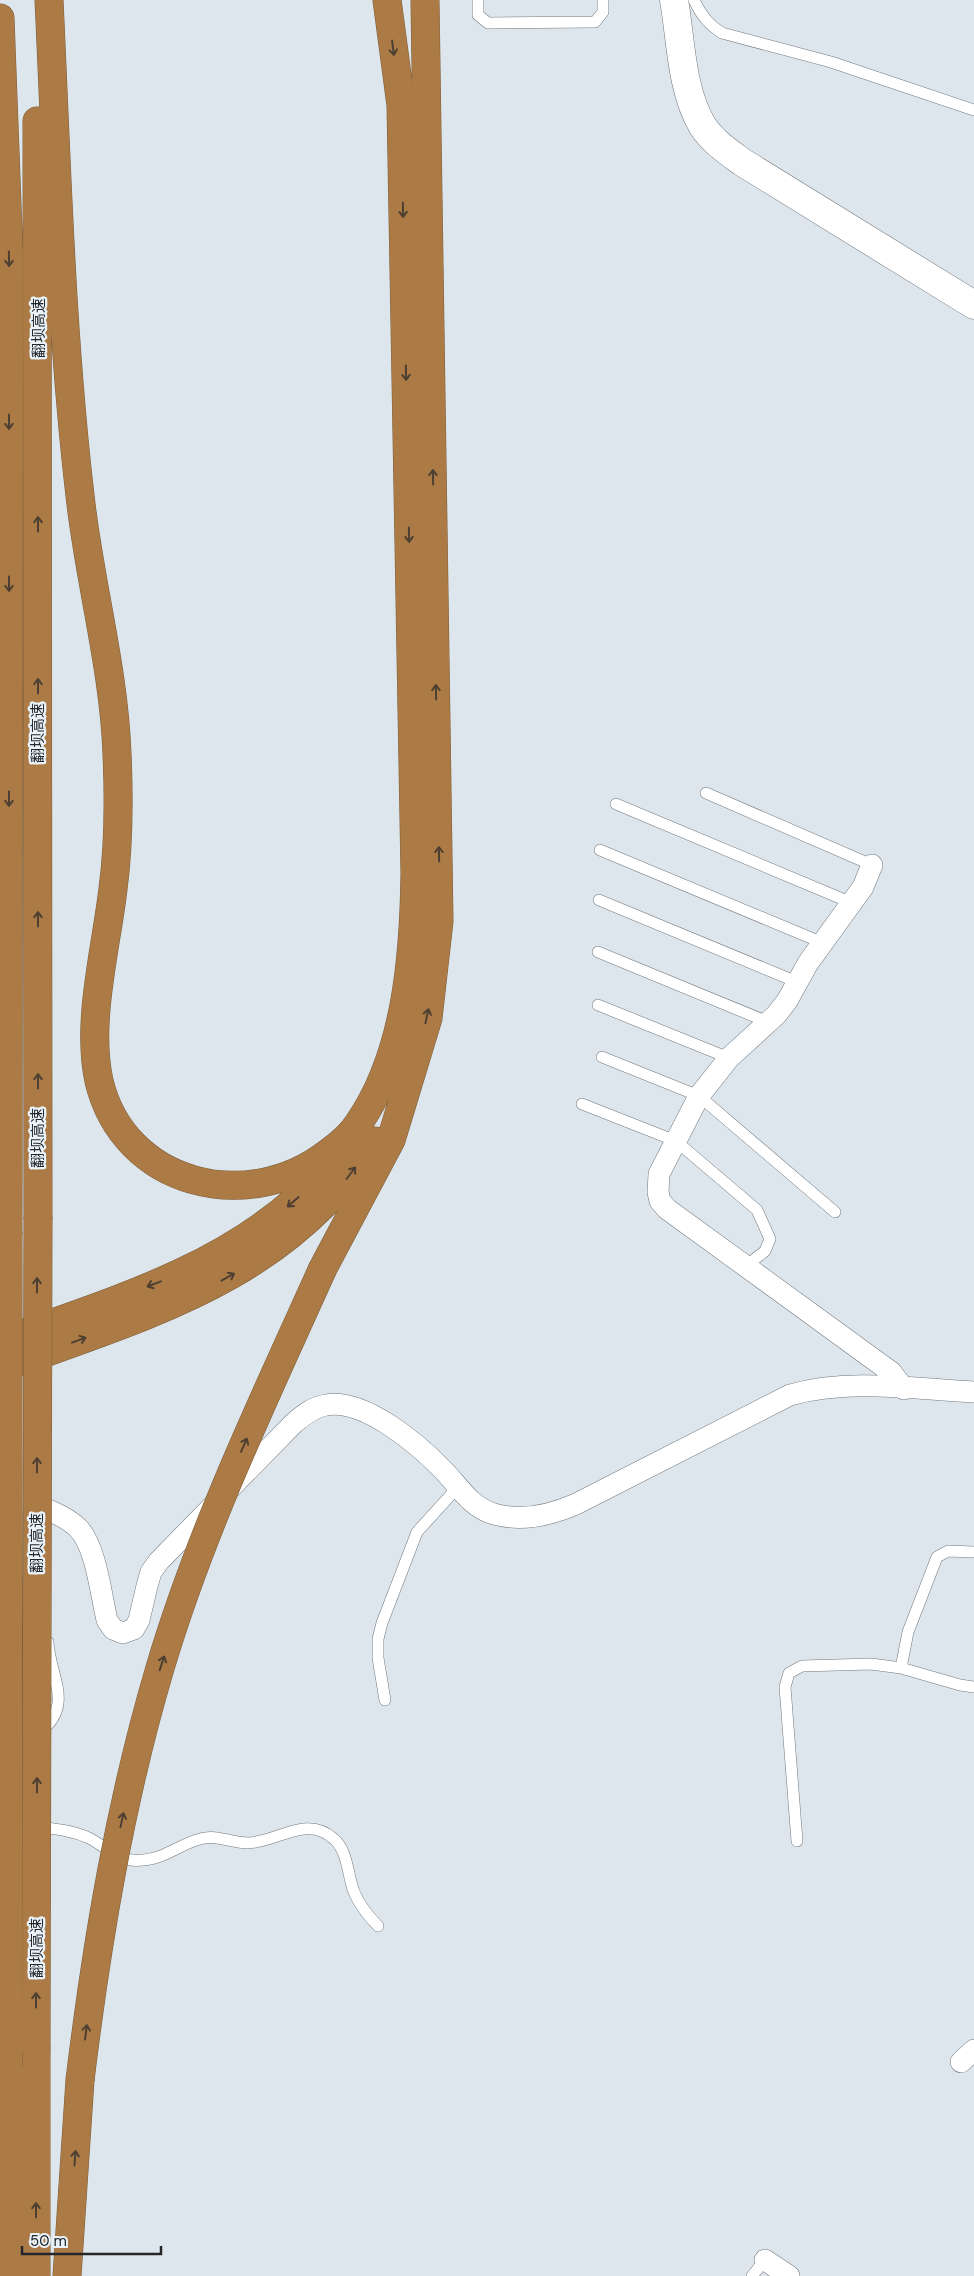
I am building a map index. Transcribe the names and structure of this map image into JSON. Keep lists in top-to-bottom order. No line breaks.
{"streets":{"highway":["翻坝高速"]},"scale_bar":"50 m"}
